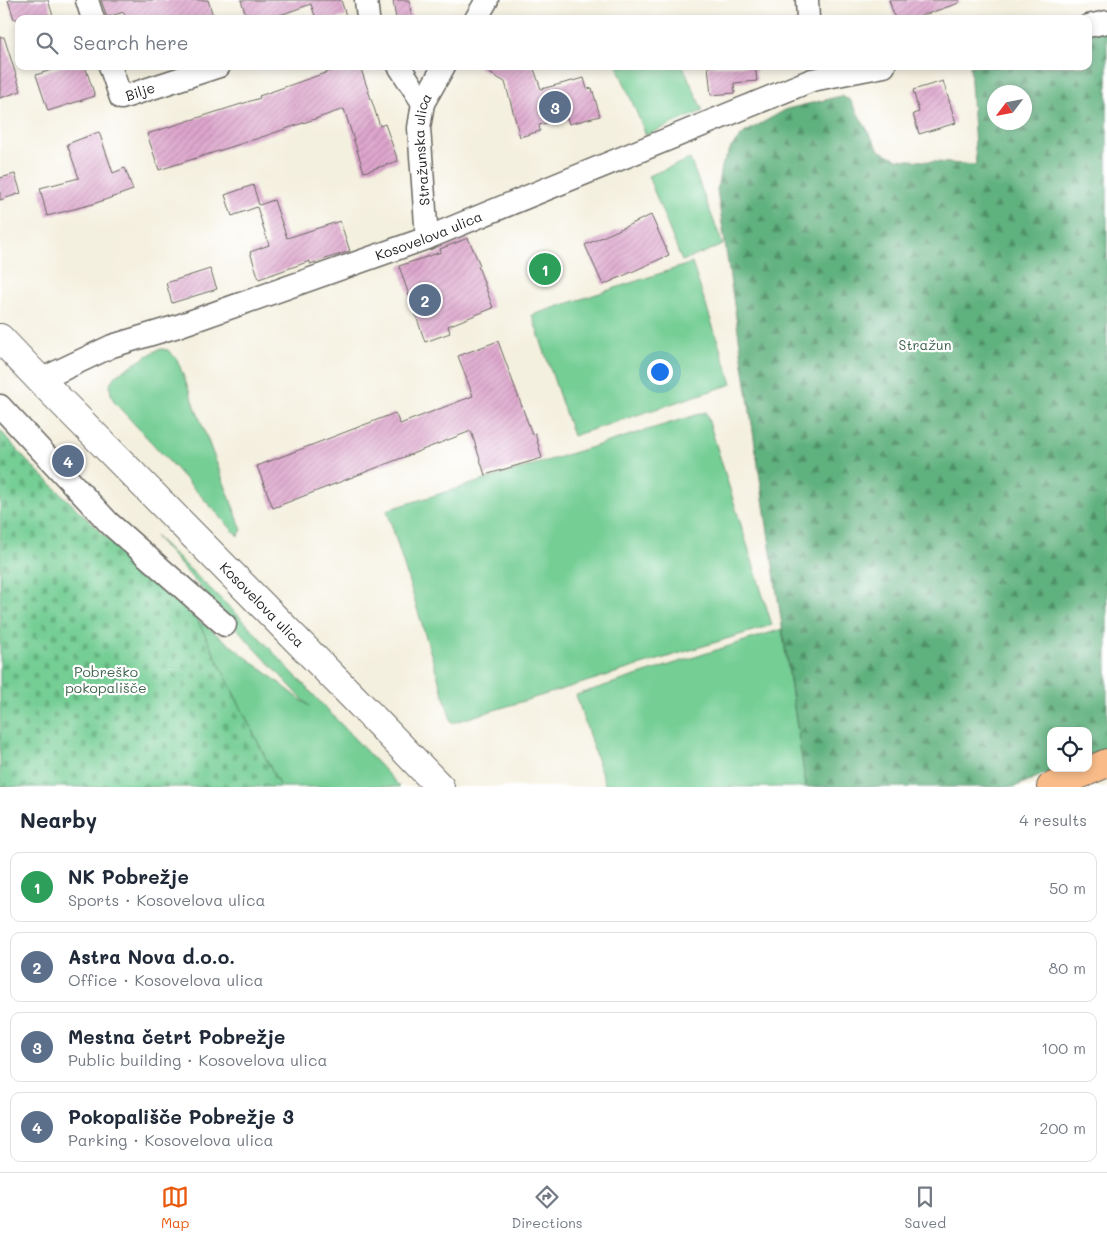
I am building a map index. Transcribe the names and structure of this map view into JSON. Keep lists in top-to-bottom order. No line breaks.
{"streets":{"street":["Bilje","Stražunska ulica","Kosovelova ulica"]},"crossings":[["Stražunska ulica","Kosovelova ulica"]],"parks":["Stražun","Pobreško pokopališče"],"north":"bottom left","page":{"search":"Search here","pins":["3","1","2","4"],"heading":["Nearby","4 results"],"list":[{"mark":"1","name":"NK Pobrežje","note":"Sports · Kosovelova ulica","value":"50 m"},{"mark":"2","name":"Astra Nova d.o.o.","note":"Office · Kosovelova ulica","value":"80 m"},{"mark":"3","name":"Mestna četrt Pobrežje","note":"Public building · Kosovelova ulica","value":"100 m"},{"mark":"4","name":"Pokopališče Pobrežje 3","note":"Parking · Kosovelova ulica","value":"200 m"}],"nav":["Map","Directions","Saved"]}}
